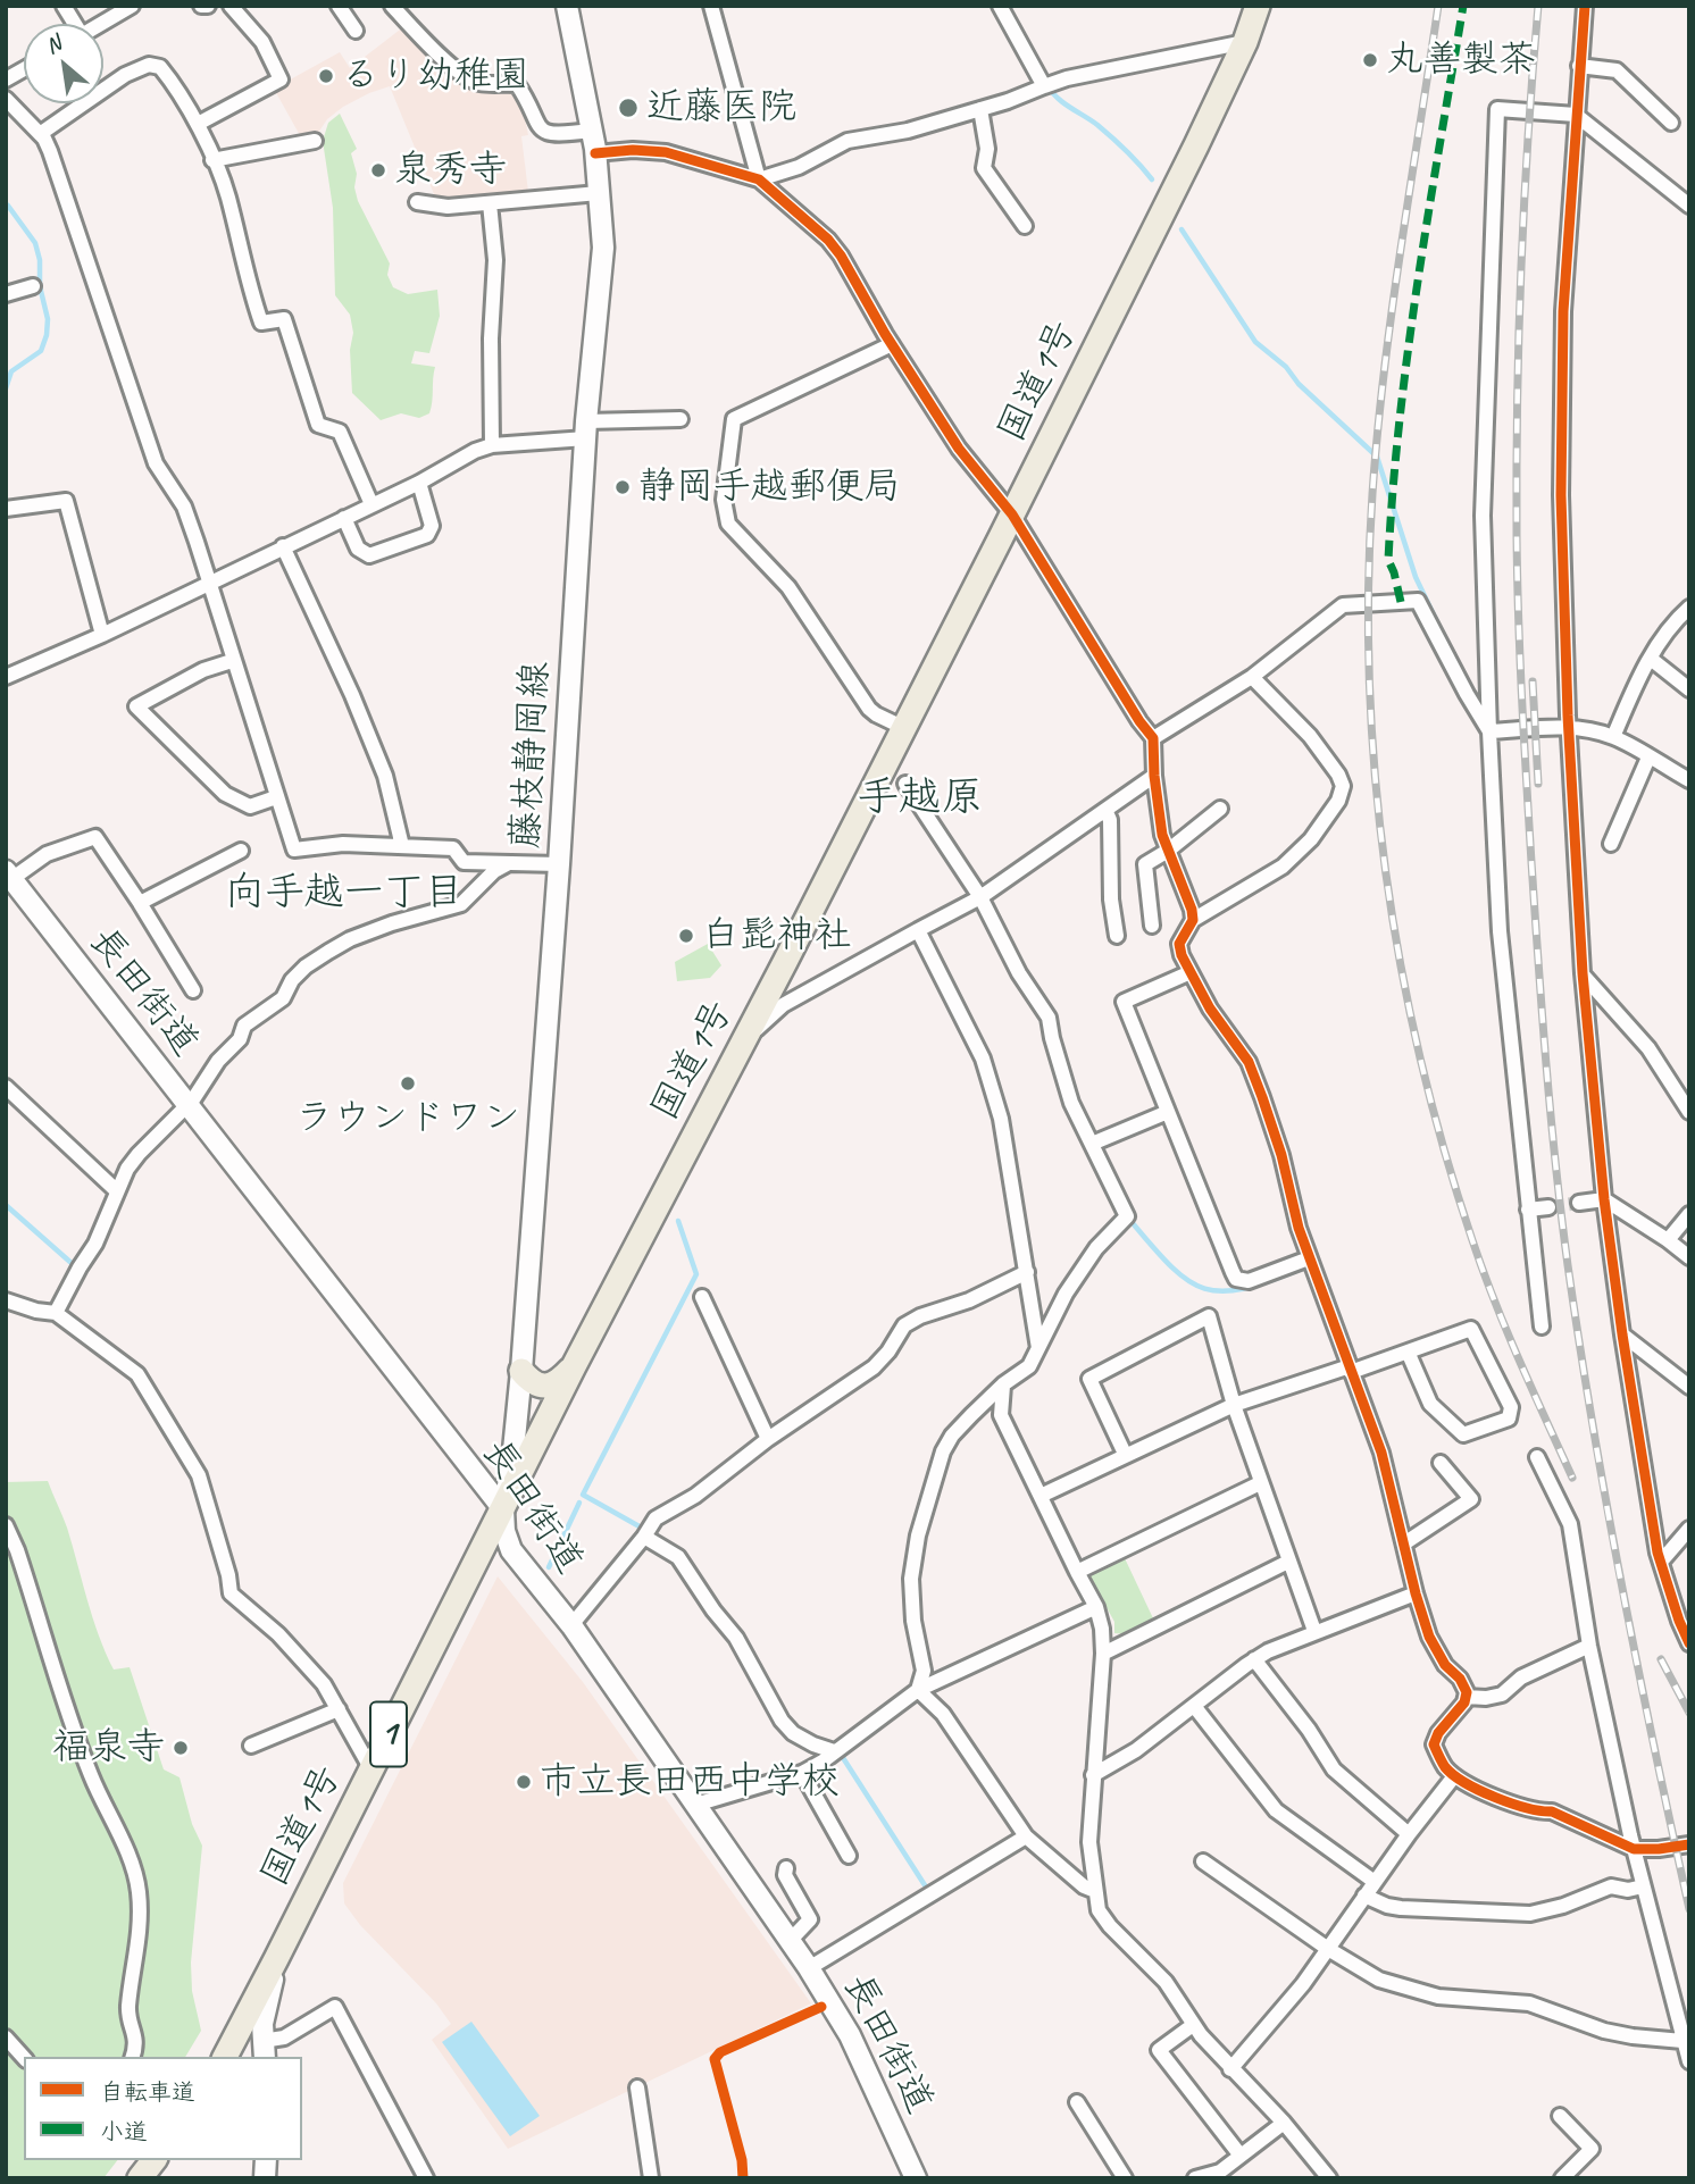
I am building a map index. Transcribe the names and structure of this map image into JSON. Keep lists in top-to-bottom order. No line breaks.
{"streets":{"highway":["国道1号","1"],"main road":["藤枝静岡線","長田街道"]},"crossings":[["国道1号","藤枝静岡線"],["国道1号","長田街道"],["藤枝静岡線","長田街道"]],"districts":["手越原","向手越一丁目"],"places":["丸善製茶","るり幼稚園","近藤医院","泉秀寺","静岡手越郵便局","白髭神社","ラウンドワン","福泉寺","市立長田西中学校"],"legend":["自転車道","小道"],"north":"top left"}
